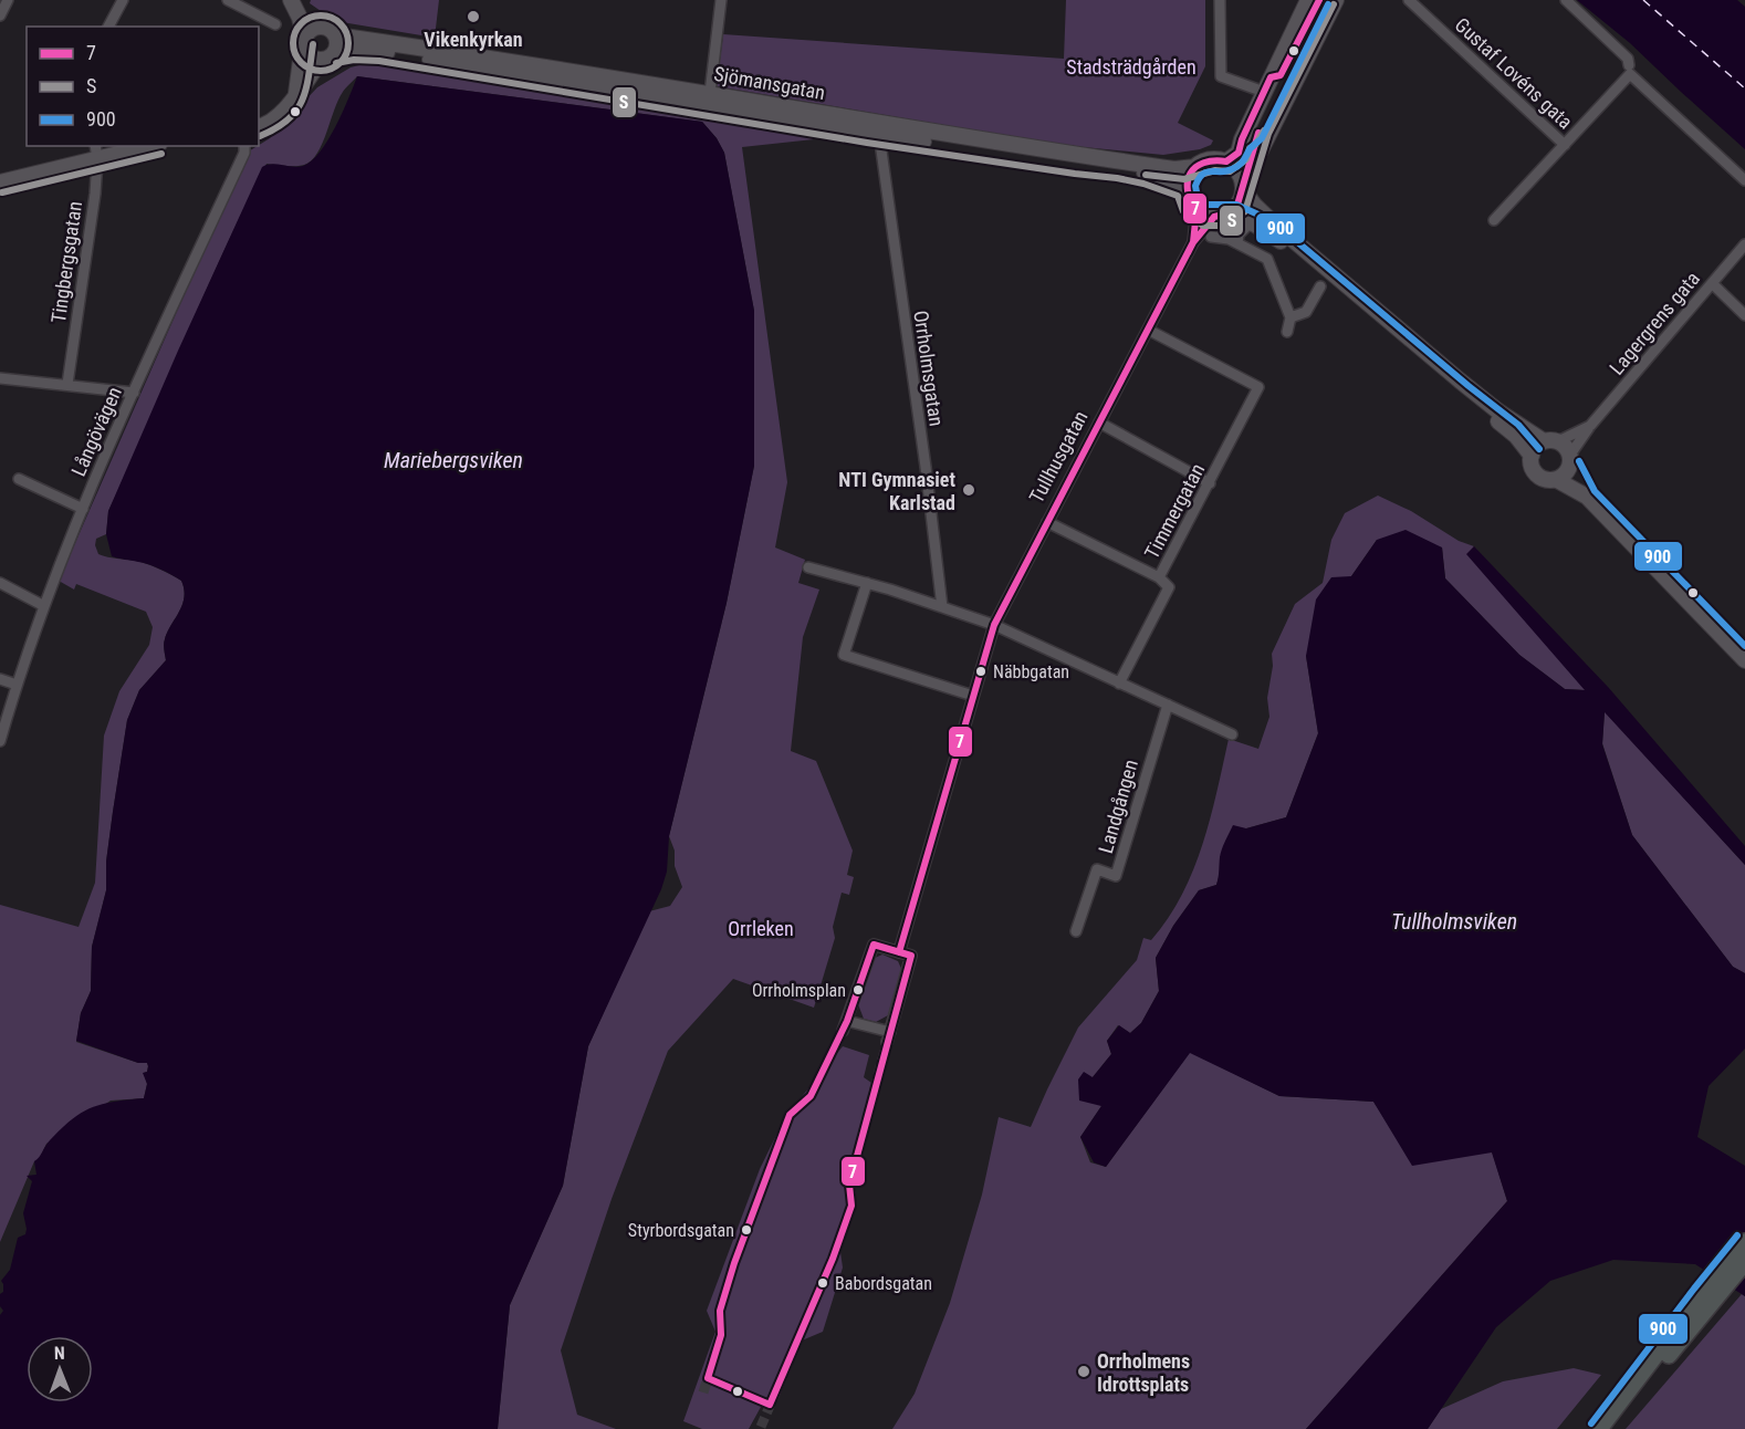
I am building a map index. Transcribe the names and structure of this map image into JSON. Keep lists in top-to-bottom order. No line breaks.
{"streets":{"street":["Gustaf Lovéns gata","Sjömansgatan","Tingbergsgatan","Lagergrens gata","Orrholmsgatan","Långövägen","Tullhusgatan","Timmergatan","Landgången"]},"crossings":[["Sjömansgatan","Orrholmsgatan"],["Sjömansgatan","Tullhusgatan"],["Tullhusgatan","Timmergatan"]],"water":["Mariebergsviken","Tullholmsviken"],"parks":["Stadsträdgården","Orrleken"],"places":["Vikenkyrkan","NTI Gymnasiet Karlstad","Näbbgatan","Orrholmsplan","Styrbordsgatan","Babordsgatan","Orrholmens Idrottsplats"],"lines":["transit line 7","transit line S","transit line 900"],"legend":["7","S","900"],"north":"top"}
